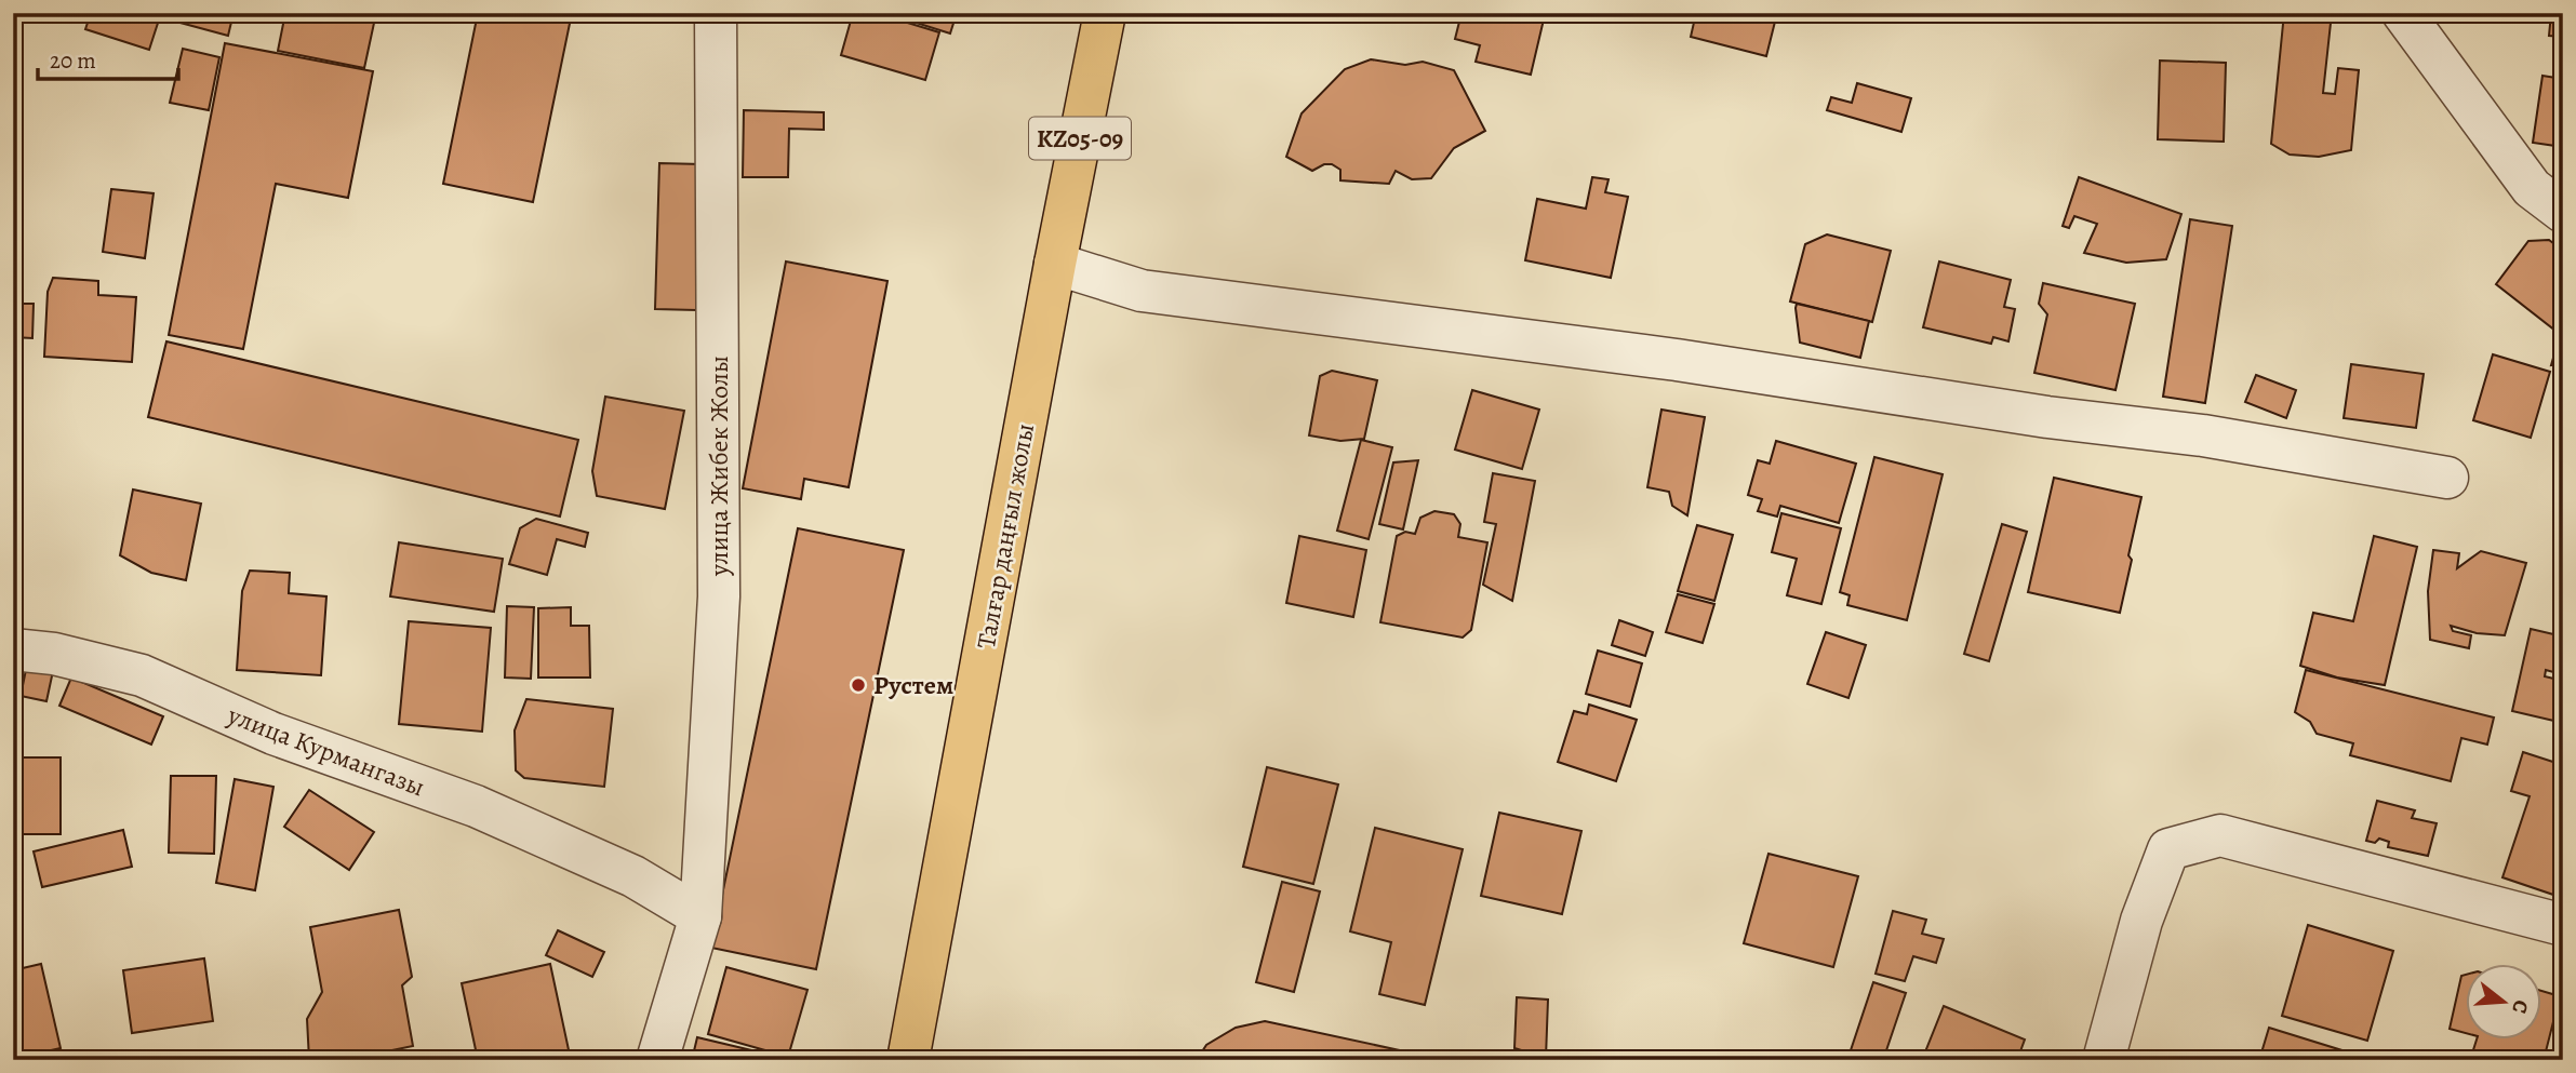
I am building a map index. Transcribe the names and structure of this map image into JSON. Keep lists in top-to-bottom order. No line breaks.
{"streets":{"main road":["KZ05-09","Талғар даңғыл жолы"],"street":["улица Жибек Жолы","улица Курмангазы"]},"crossings":[["улица Жибек Жолы","улица Курмангазы"]],"places":["Рустем"],"scale_bar":"20 m","north":"right"}
